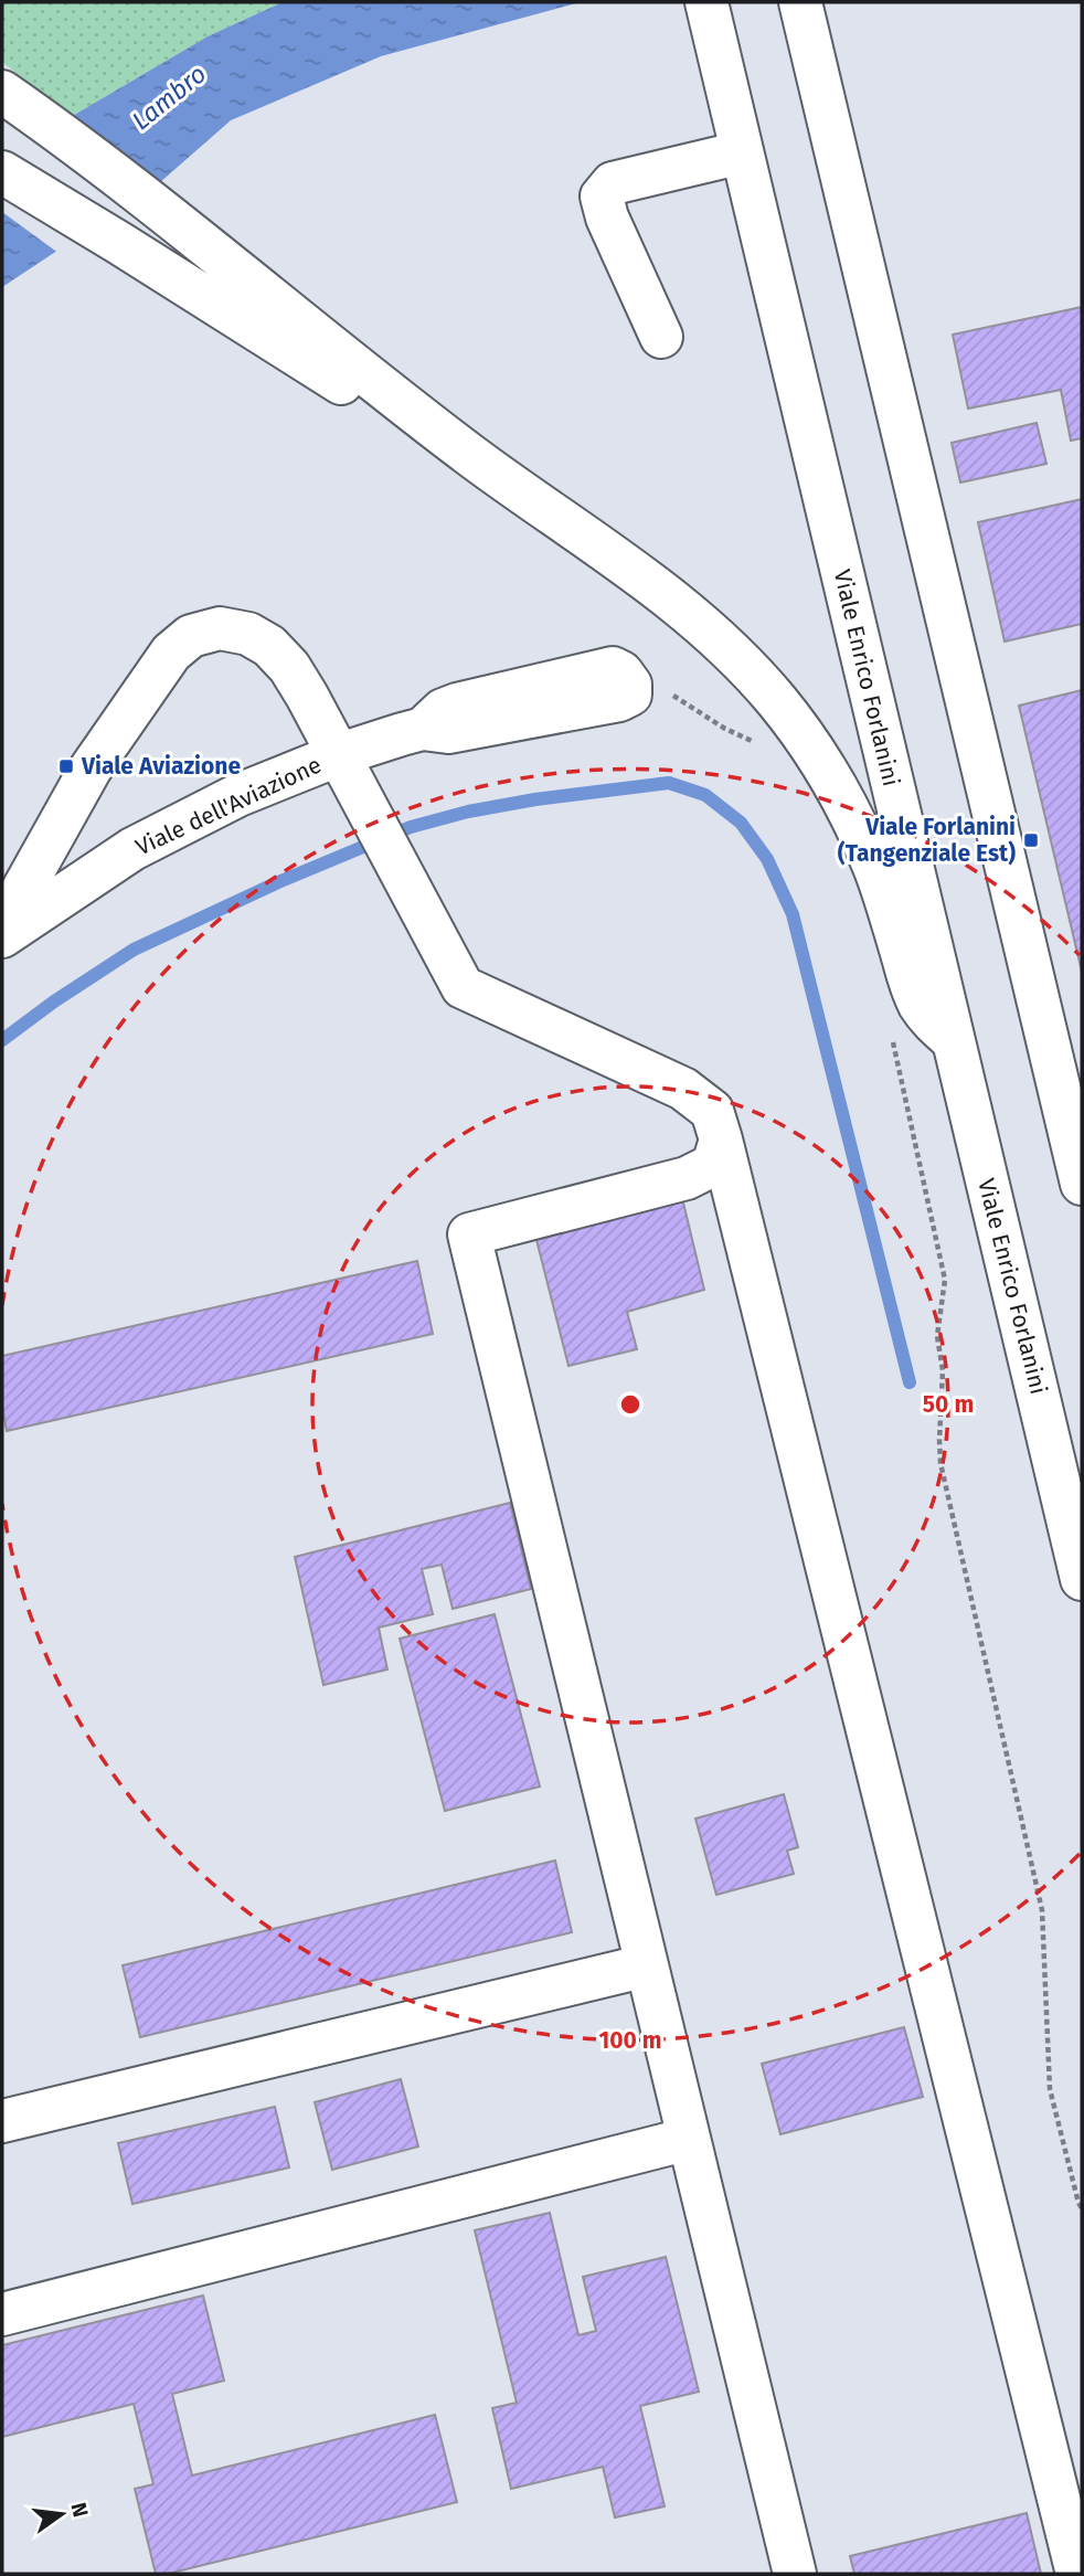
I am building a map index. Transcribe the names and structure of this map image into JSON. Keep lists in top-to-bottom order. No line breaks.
{"streets":{"main road":["Viale Enrico Forlanini","Viale dell'Aviazione"]},"water":["Lambro"],"places":{"transit":["Viale Aviazione","Viale Forlanini (Tangenziale Est)"]},"north":"right","rings":["50 m","100 m"]}
